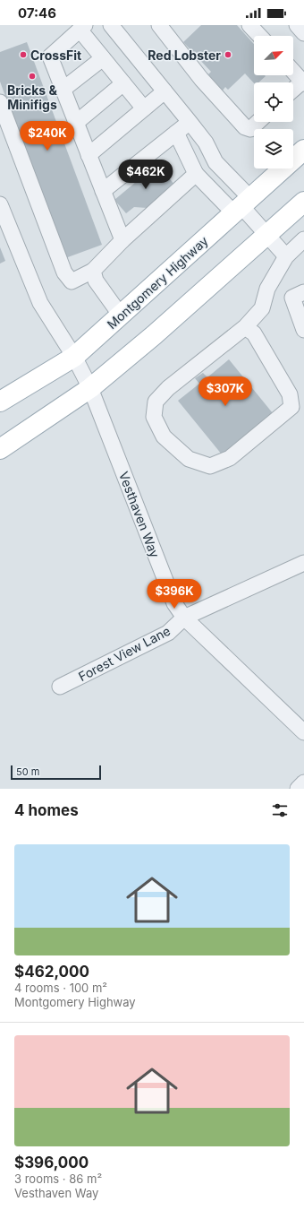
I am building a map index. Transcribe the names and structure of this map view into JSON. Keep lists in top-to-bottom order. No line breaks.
{"streets":{"main road":["Montgomery Highway"],"street":["Vesthaven Way","Forest View Lane"]},"crossings":[["Montgomery Highway","Vesthaven Way"],["Vesthaven Way","Forest View Lane"]],"places":["CrossFit","Red Lobster","Bricks & Minifigs"],"scale_bar":"50 m","north":"top right","page":{"status":"07:46","price":["$240K","$462K","$307K","$396K"],"scale":"50 m","heading":"4 homes","list":[{"name":"$462,000","note":"4 rooms · 100 m² · Montgomery Highway"},{"name":"$396,000","note":"3 rooms · 86 m² · Vesthaven Way"}]}}
